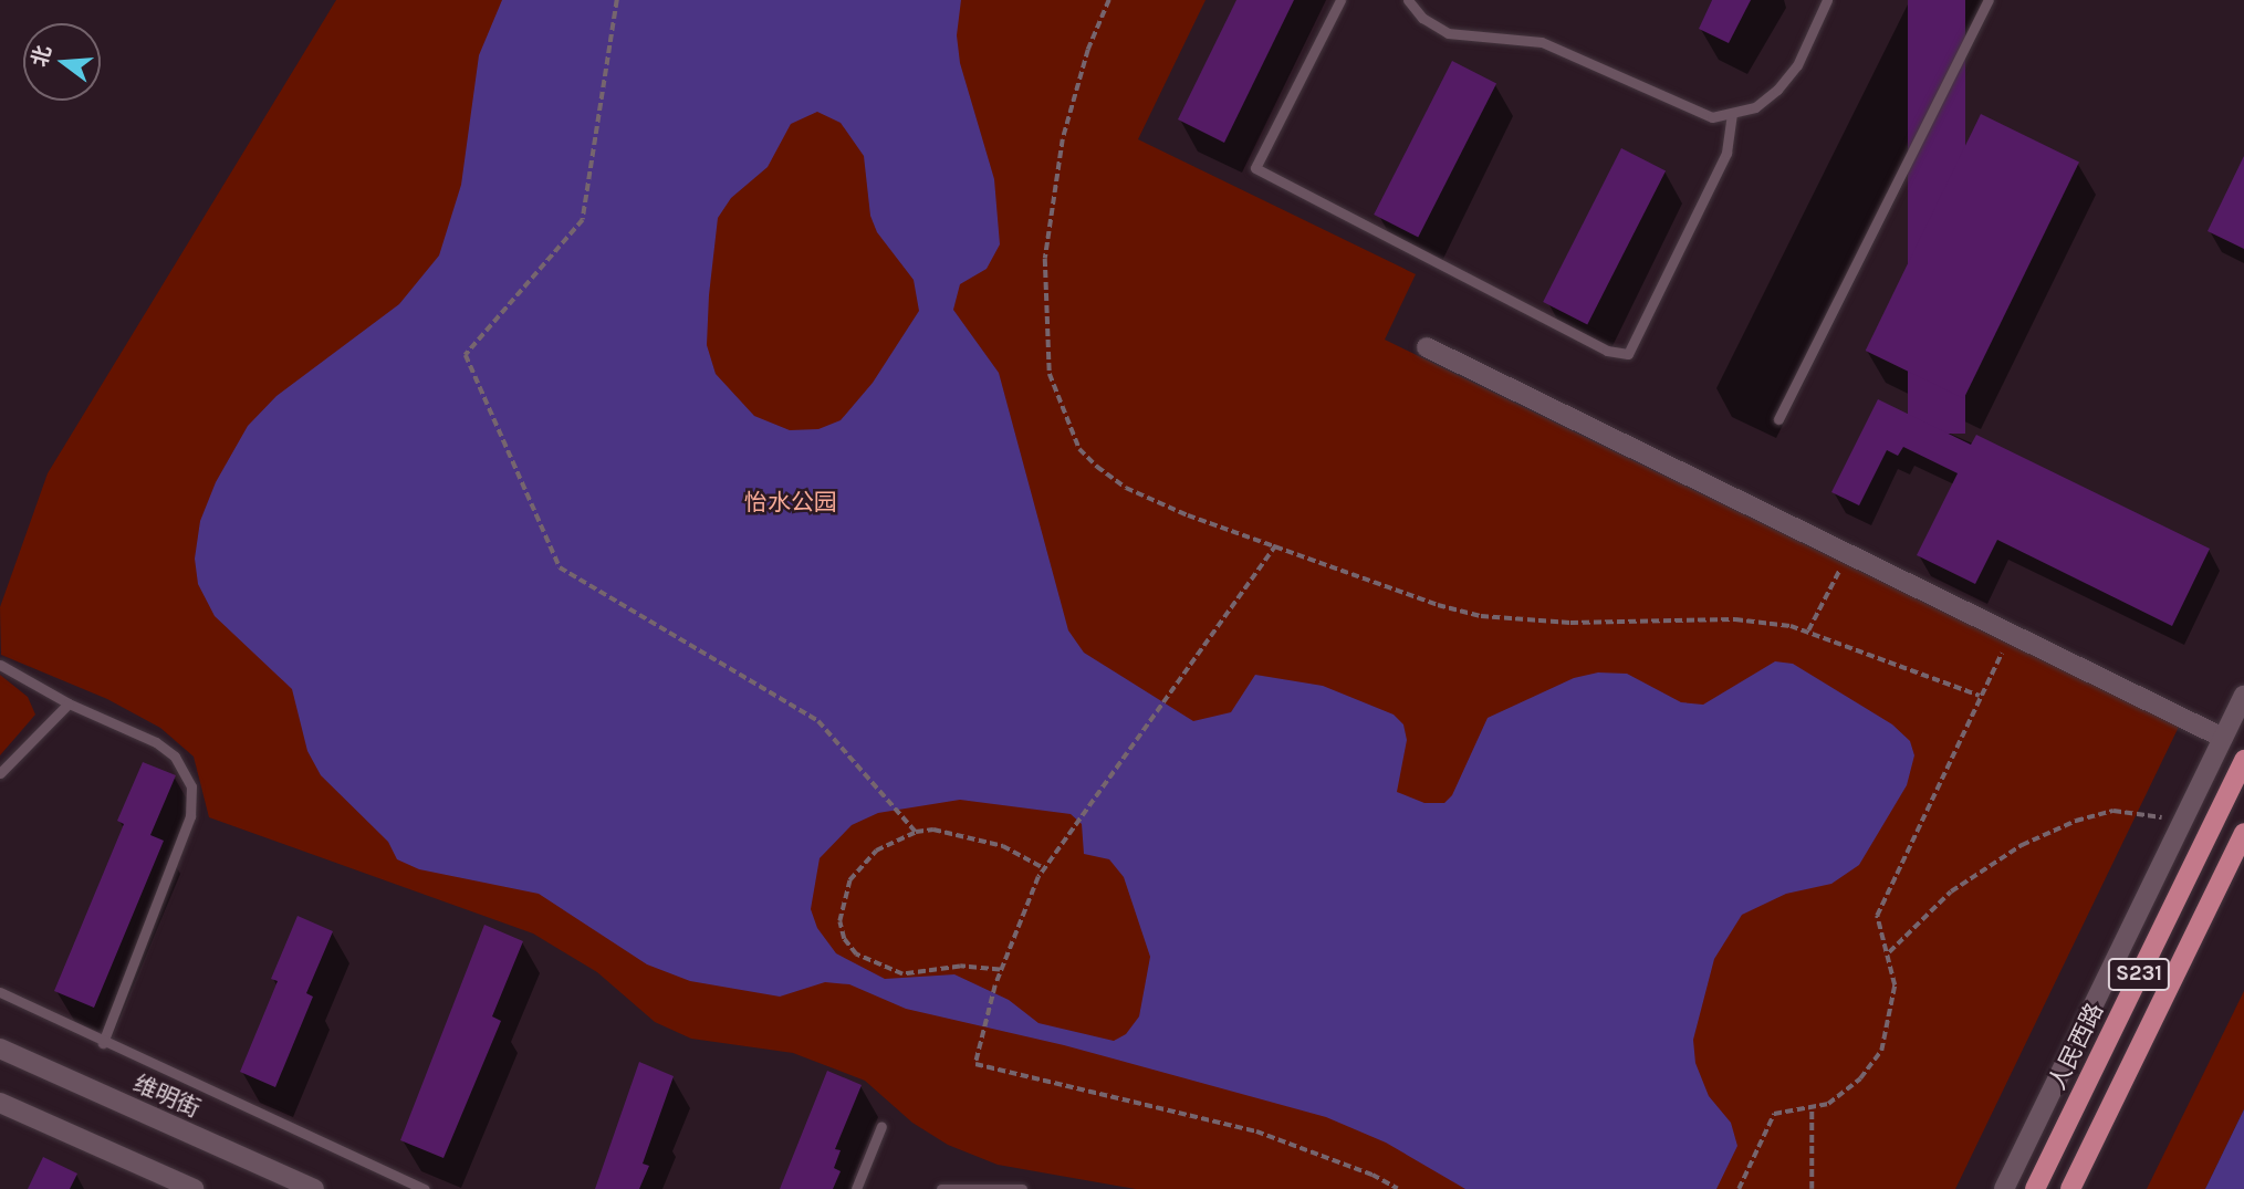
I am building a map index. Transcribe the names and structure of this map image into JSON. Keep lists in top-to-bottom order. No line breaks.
{"streets":{"main road":["S231","人民西路"],"street":["维明街"]},"parks":["怡水公园"],"north":"left"}
